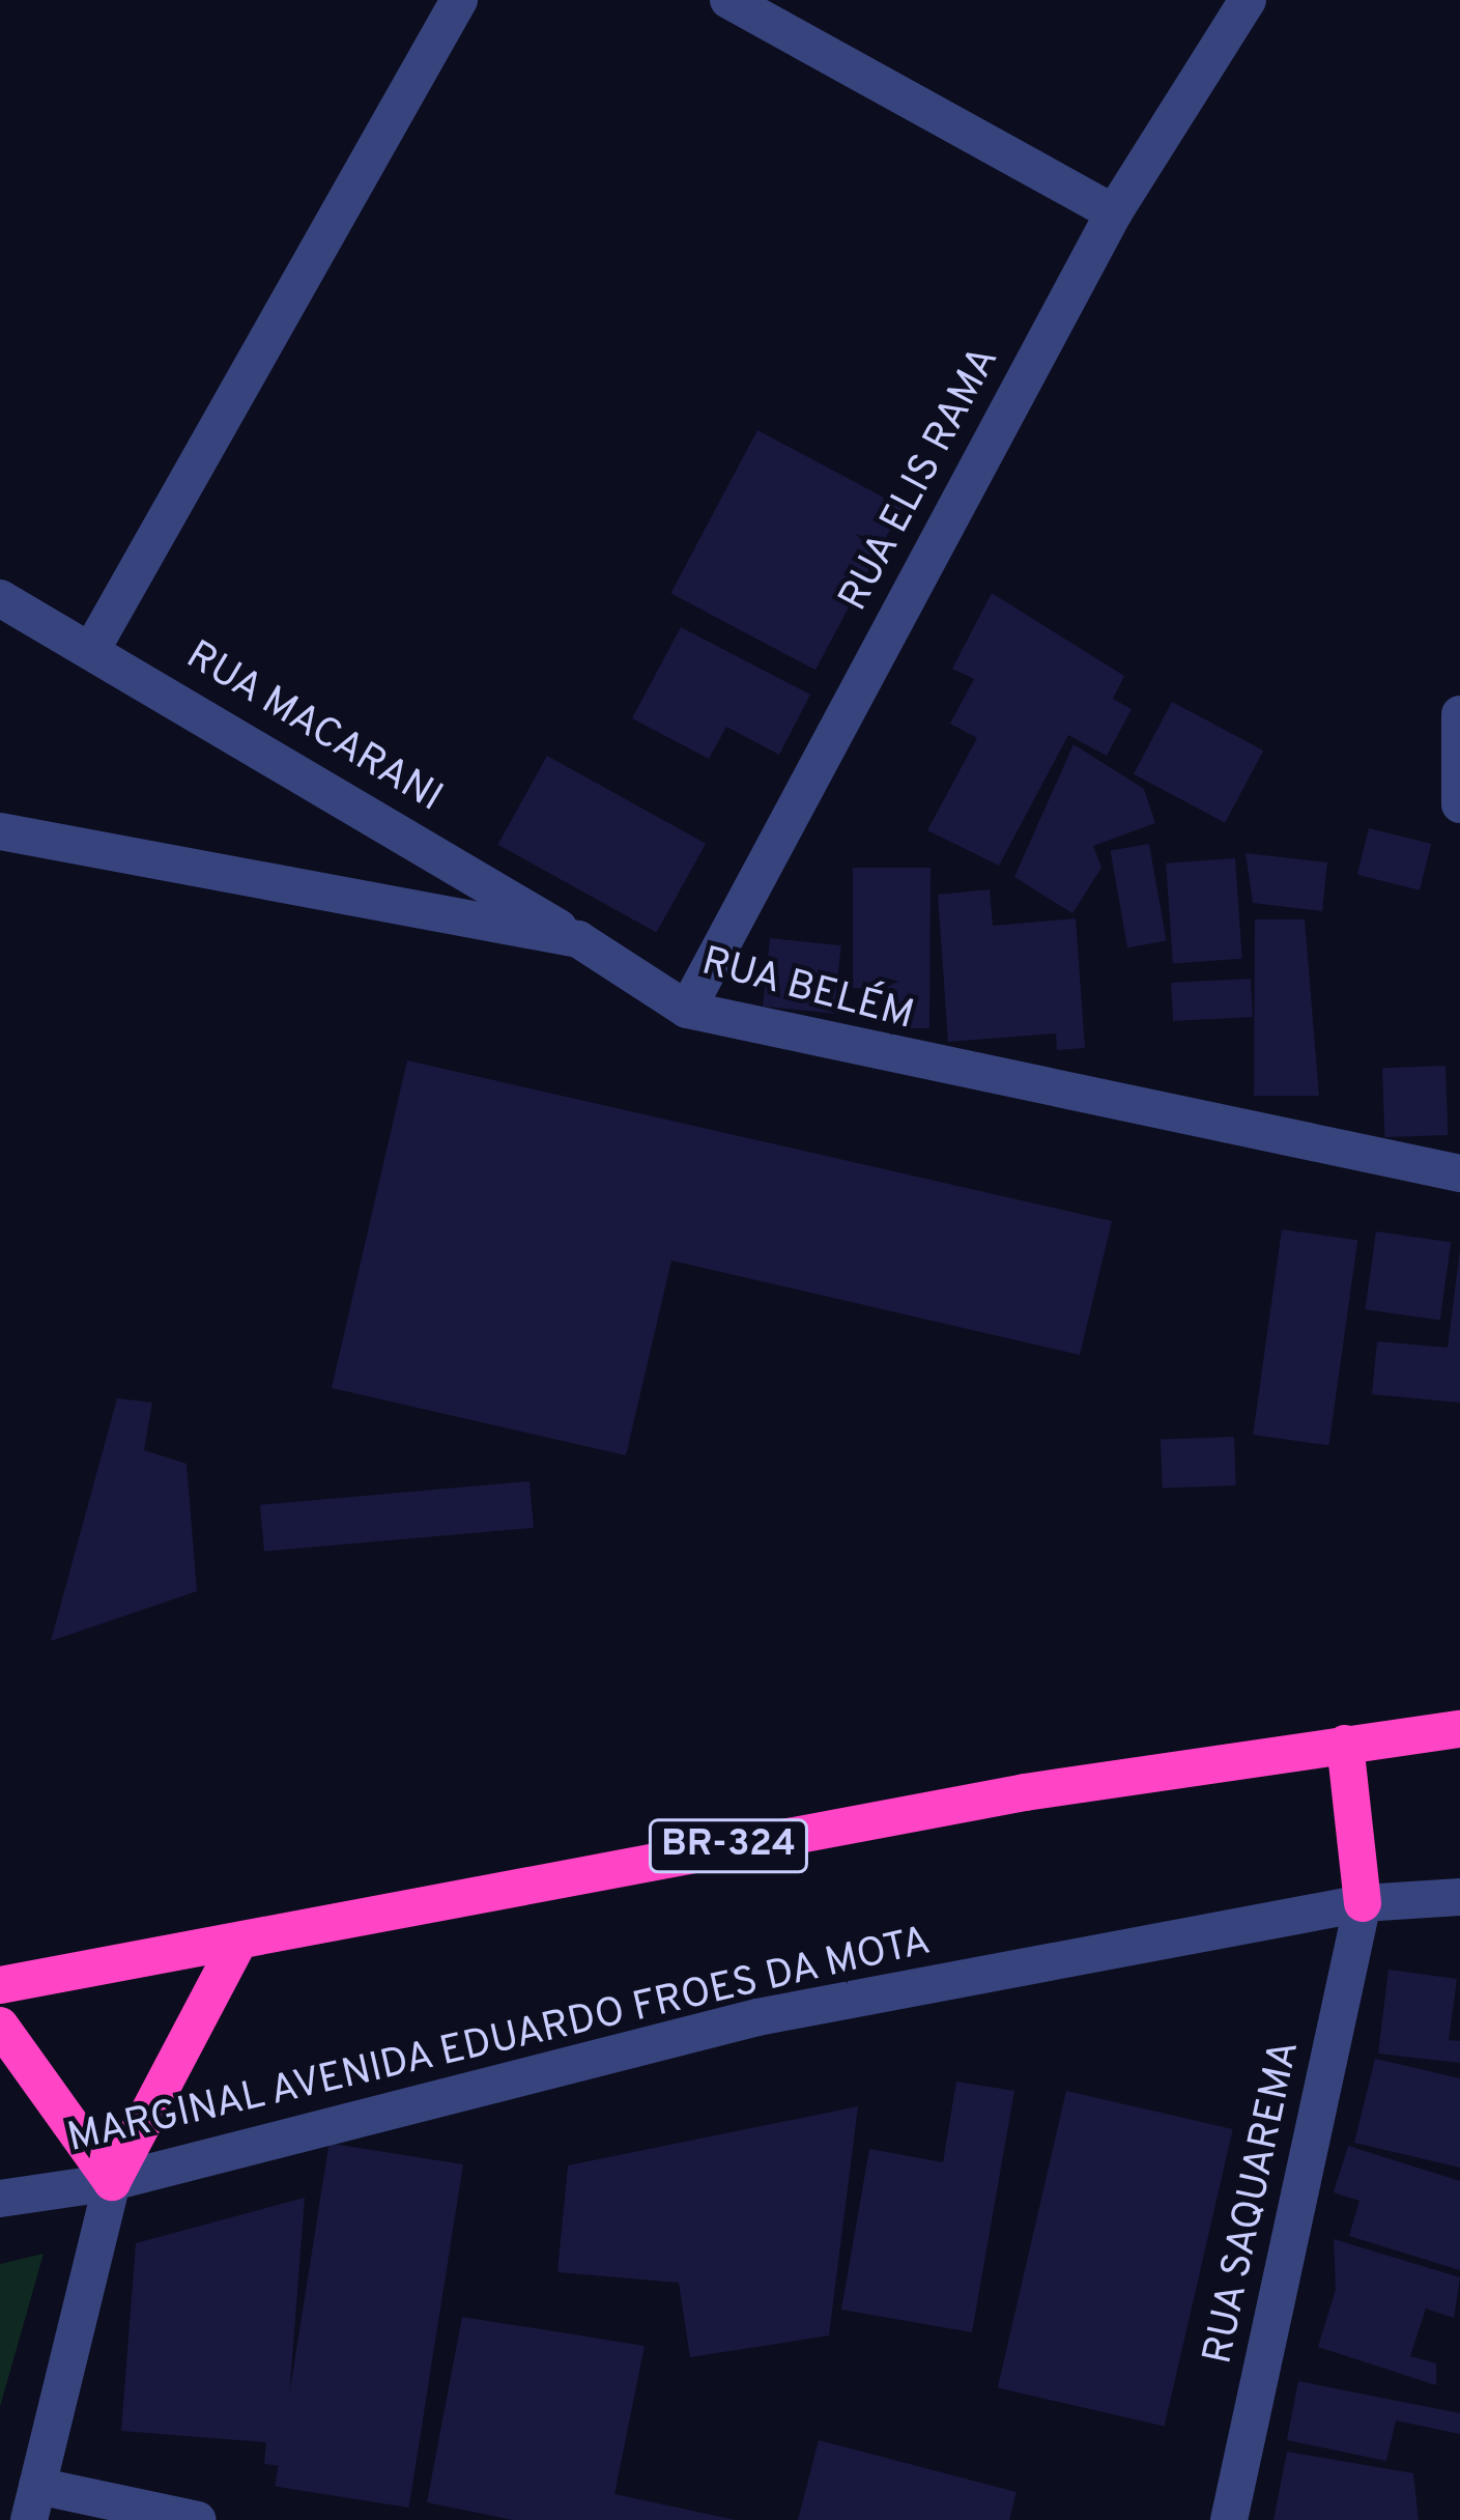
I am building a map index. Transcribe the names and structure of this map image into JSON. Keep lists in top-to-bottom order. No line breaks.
{"streets":{"highway":["BR-324"],"street":["RUA ELIS RAMA","RUA MACARANI","RUA BELÉM","MARGINAL AVENIDA EDUARDO FROES DA MOTA","RUA SAQUAREMA"]},"crossings":[["RUA ELIS RAMA","RUA BELÉM"],["RUA MACARANI","RUA BELÉM"],["MARGINAL AVENIDA EDUARDO FROES DA MOTA","RUA SAQUAREMA"]]}
